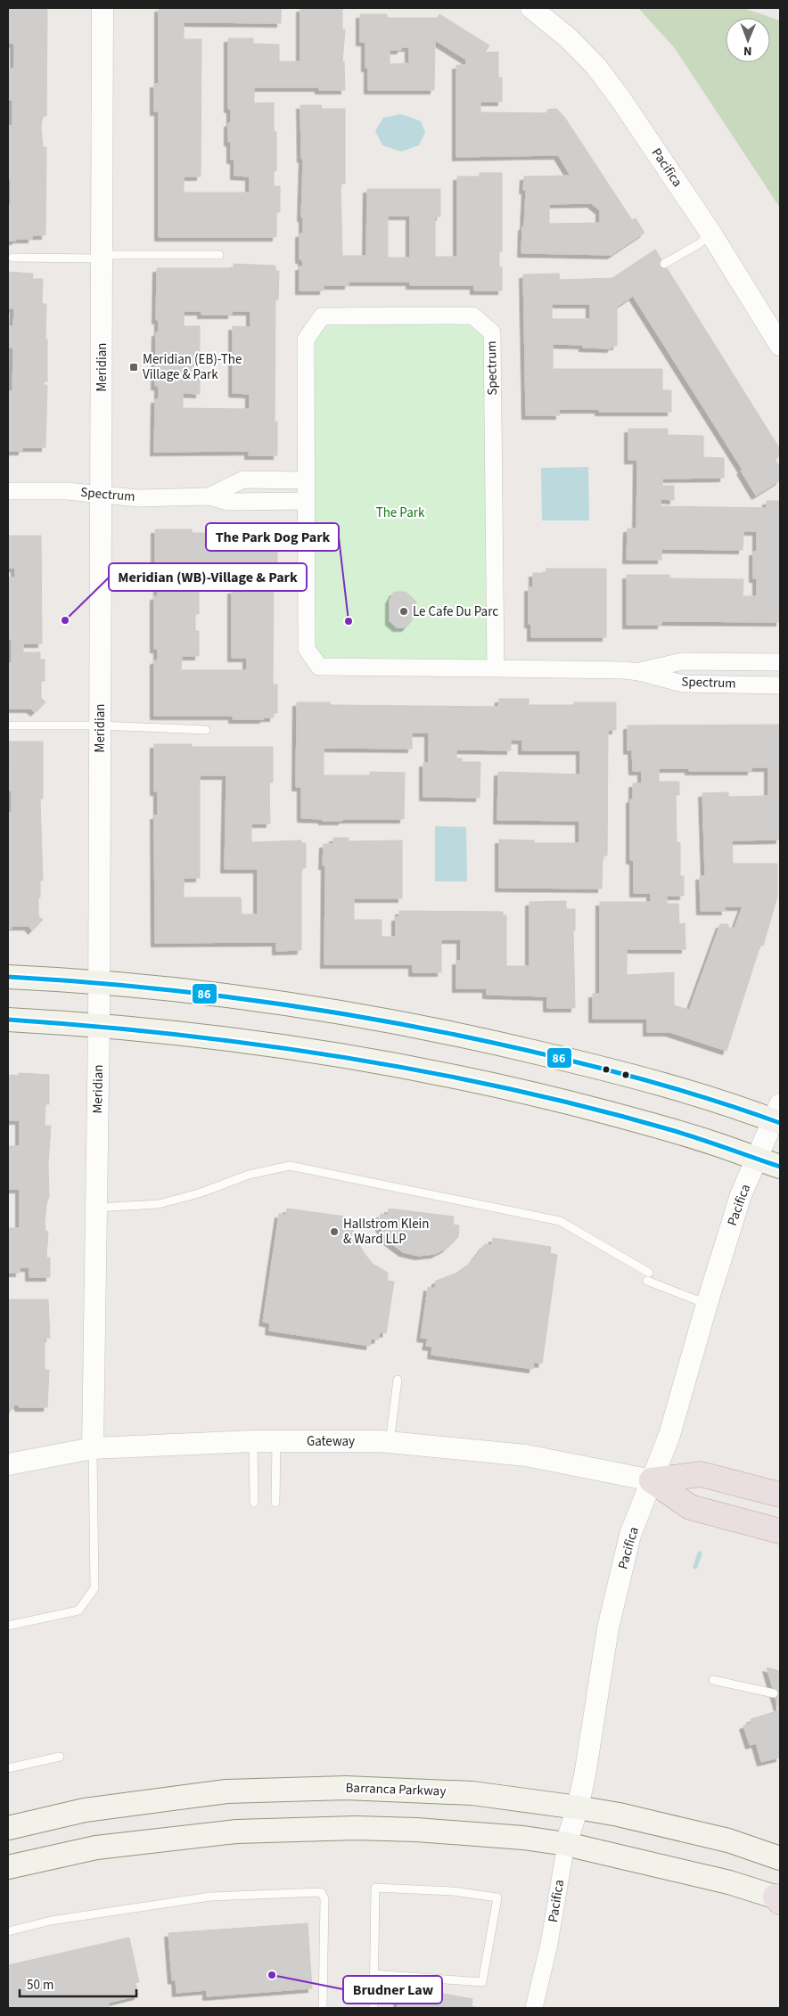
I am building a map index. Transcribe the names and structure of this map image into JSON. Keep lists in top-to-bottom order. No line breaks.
{"streets":{"main road":["Barranca Parkway"],"street":["Pacifica","Meridian","Spectrum","Gateway"]},"crossings":[["Pacifica","Gateway"],["Pacifica","Barranca Parkway"],["Meridian","Spectrum"],["Meridian","Gateway"]],"parks":["The Park"],"places":{"transit":["Meridian (EB)-The Village & Park"],"other":["Le Cafe Du Parc","Meridian (WB)-Village & Park","The Park Dog Park","Hallstrom Klein & Ward LLP","Brudner Law"]},"lines":["transit line 86"],"scale_bar":"50 m","north":"bottom"}
